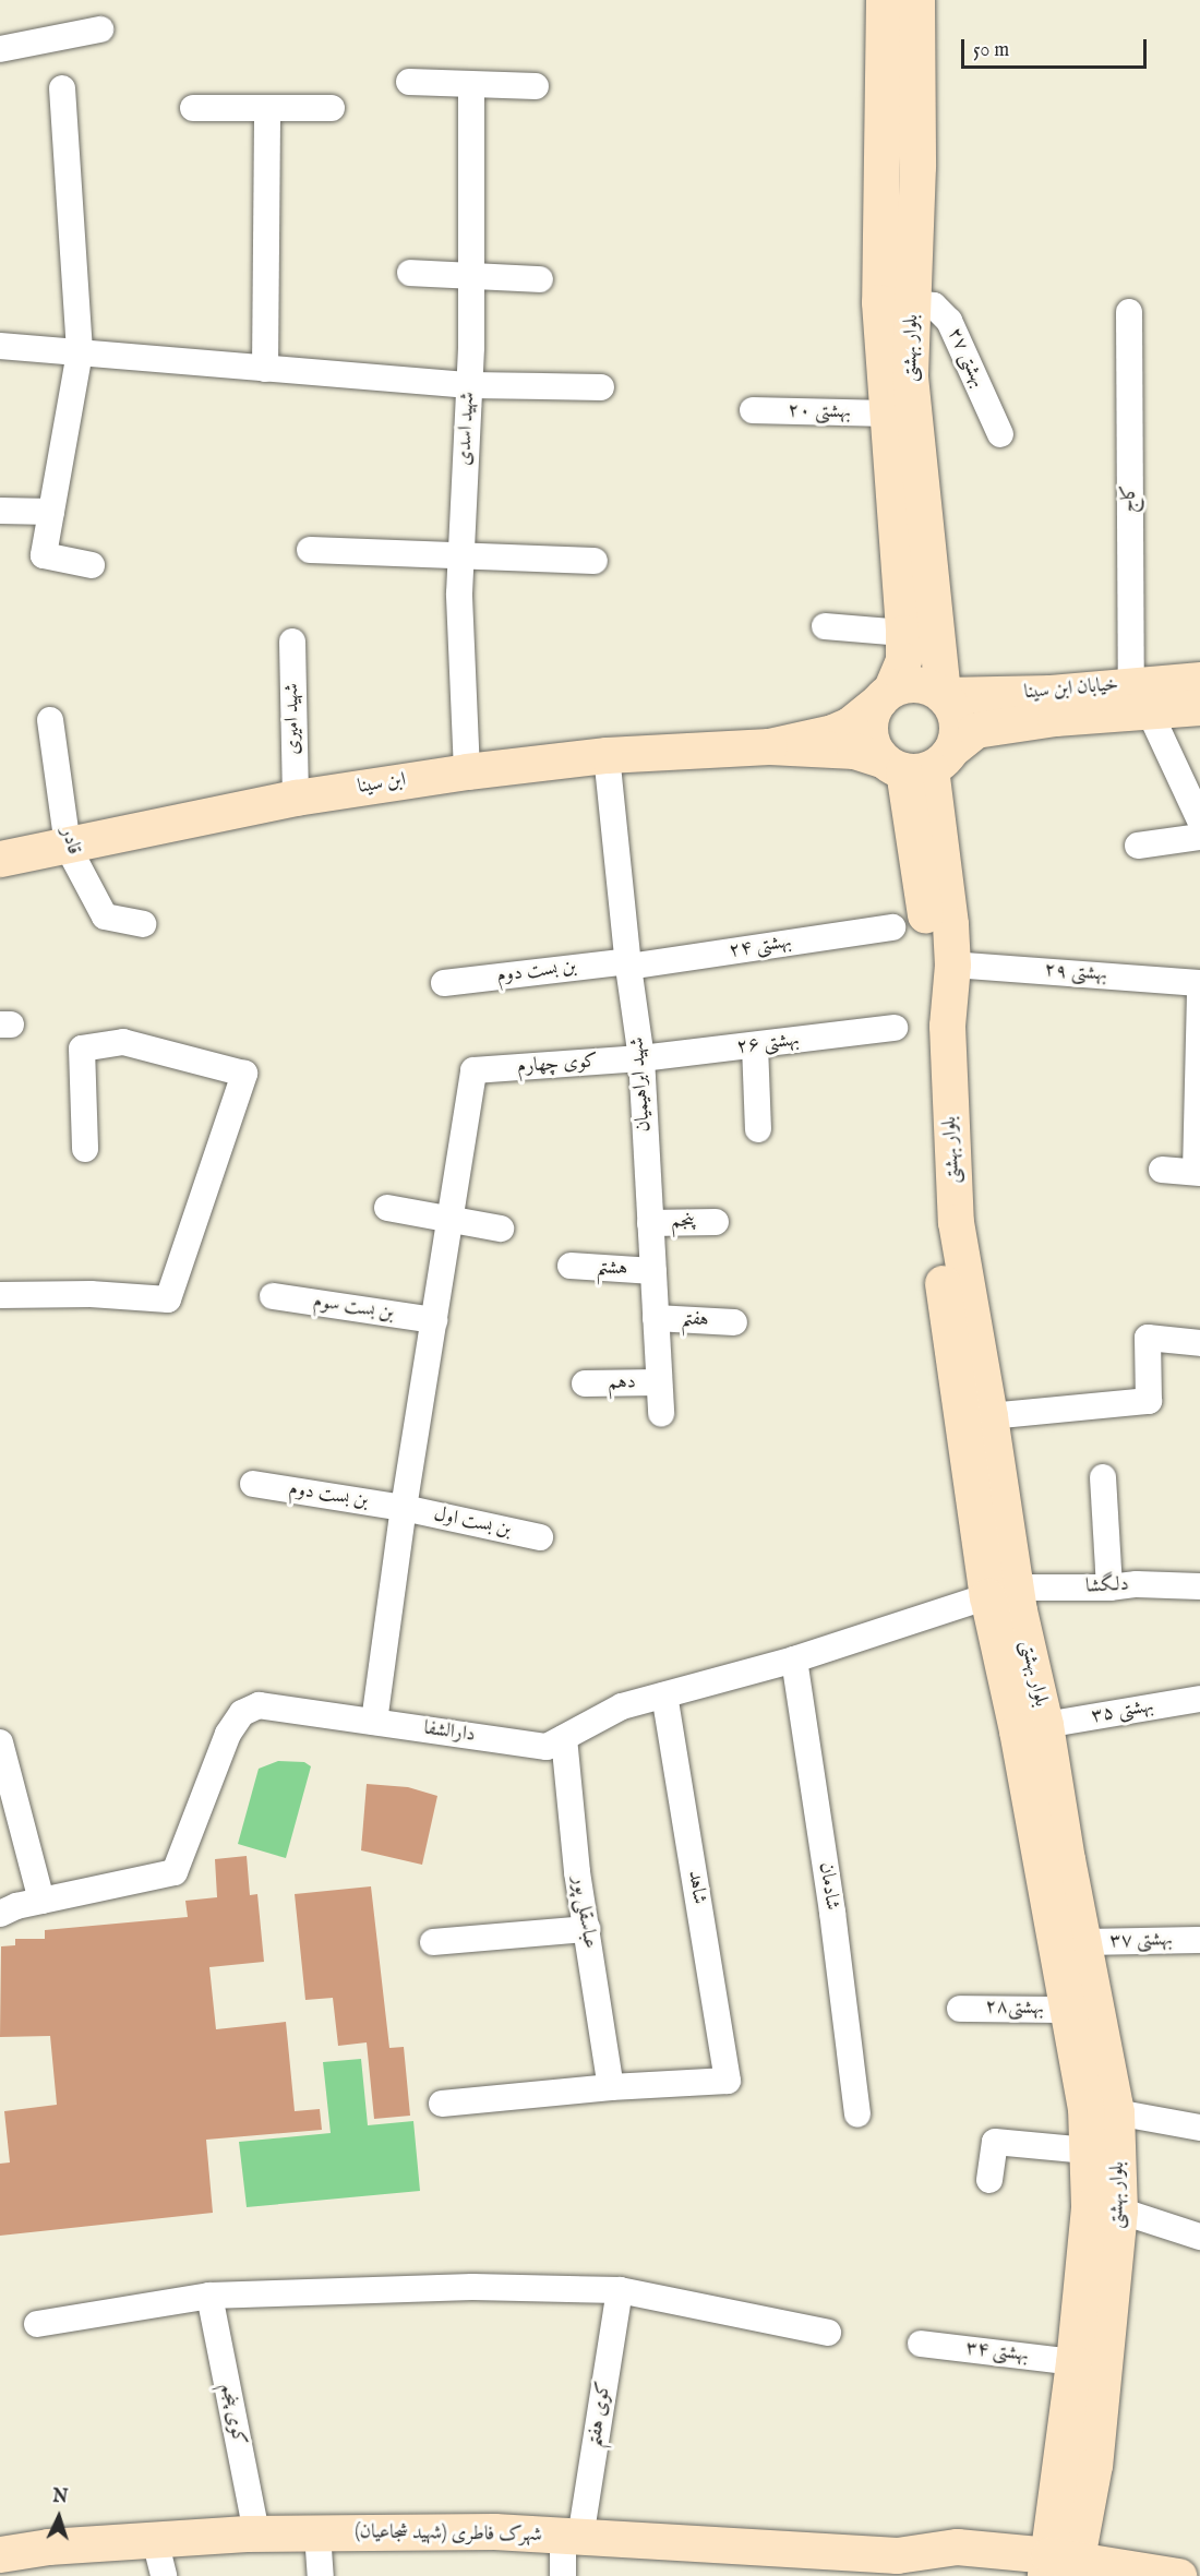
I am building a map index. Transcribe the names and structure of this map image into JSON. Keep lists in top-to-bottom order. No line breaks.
{"streets":{"main road":["بلوار بهشتی","خیابان ابن سینا","ابن سینا","شهرک فاطری (شهید شجاعیان)"],"street":["بهشتی ۲۷","بهشتی ۲۰","شهید اسدی","کاج","شهید امیری","قادر","بهشتی ۲۴","بن بست دوم","بهشتی ۲۹","بهشتی ۲۶","کوی چهارم","شهید ابراهیمیان","پنجم","هشتم","بن بست سوم","هفتم","دهم","بن بست اول","دلگشا","بهشتی ۳۵","دارالشفا","شادمان","شاهد","عباسقلی پور","بهشتی ٣٧","بهشتی۲۸","بهشتی ۳۴","کوی پنجم","کوی هفتم"]},"crossings":[["بلوار بهشتی","بهشتی ۲۷"],["بلوار بهشتی","بهشتی ۲۰"],["بلوار بهشتی","خیابان ابن سینا"],["بلوار بهشتی","بهشتی ۲۹"],["بلوار بهشتی","دلگشا"],["بلوار بهشتی","بهشتی ۳۵"],["بلوار بهشتی","دارالشفا"],["بلوار بهشتی","بهشتی ٣٧"],["بلوار بهشتی","بهشتی۲۸"],["بلوار بهشتی","بهشتی ۳۴"],["بلوار بهشتی","شهرک فاطری (شهید شجاعیان)"],["شهید اسدی","ابن سینا"],["کاج","خیابان ابن سینا"],["شهید امیری","ابن سینا"],["ابن سینا","قادر"],["ابن سینا","شهید ابراهیمیان"],["بهشتی ۲۴","بن بست دوم"],["بهشتی ۲۴","شهید ابراهیمیان"],["بن بست دوم","شهید ابراهیمیان"],["بن بست دوم","بن بست اول"],["بهشتی ۲۶","کوی چهارم"],["بهشتی ۲۶","شهید ابراهیمیان"],["کوی چهارم","شهید ابراهیمیان"],["شهید ابراهیمیان","پنجم"],["شهید ابراهیمیان","هشتم"],["شهید ابراهیمیان","هفتم"],["شهید ابراهیمیان","دهم"],["دلگشا","دارالشفا"],["دارالشفا","شادمان"],["دارالشفا","شاهد"],["دارالشفا","عباسقلی پور"],["شاهد","عباسقلی پور"],["کوی پنجم","شهرک فاطری (شهید شجاعیان)"],["کوی هفتم","شهرک فاطری (شهید شجاعیان)"]],"scale_bar":"50 m","north":"top"}
